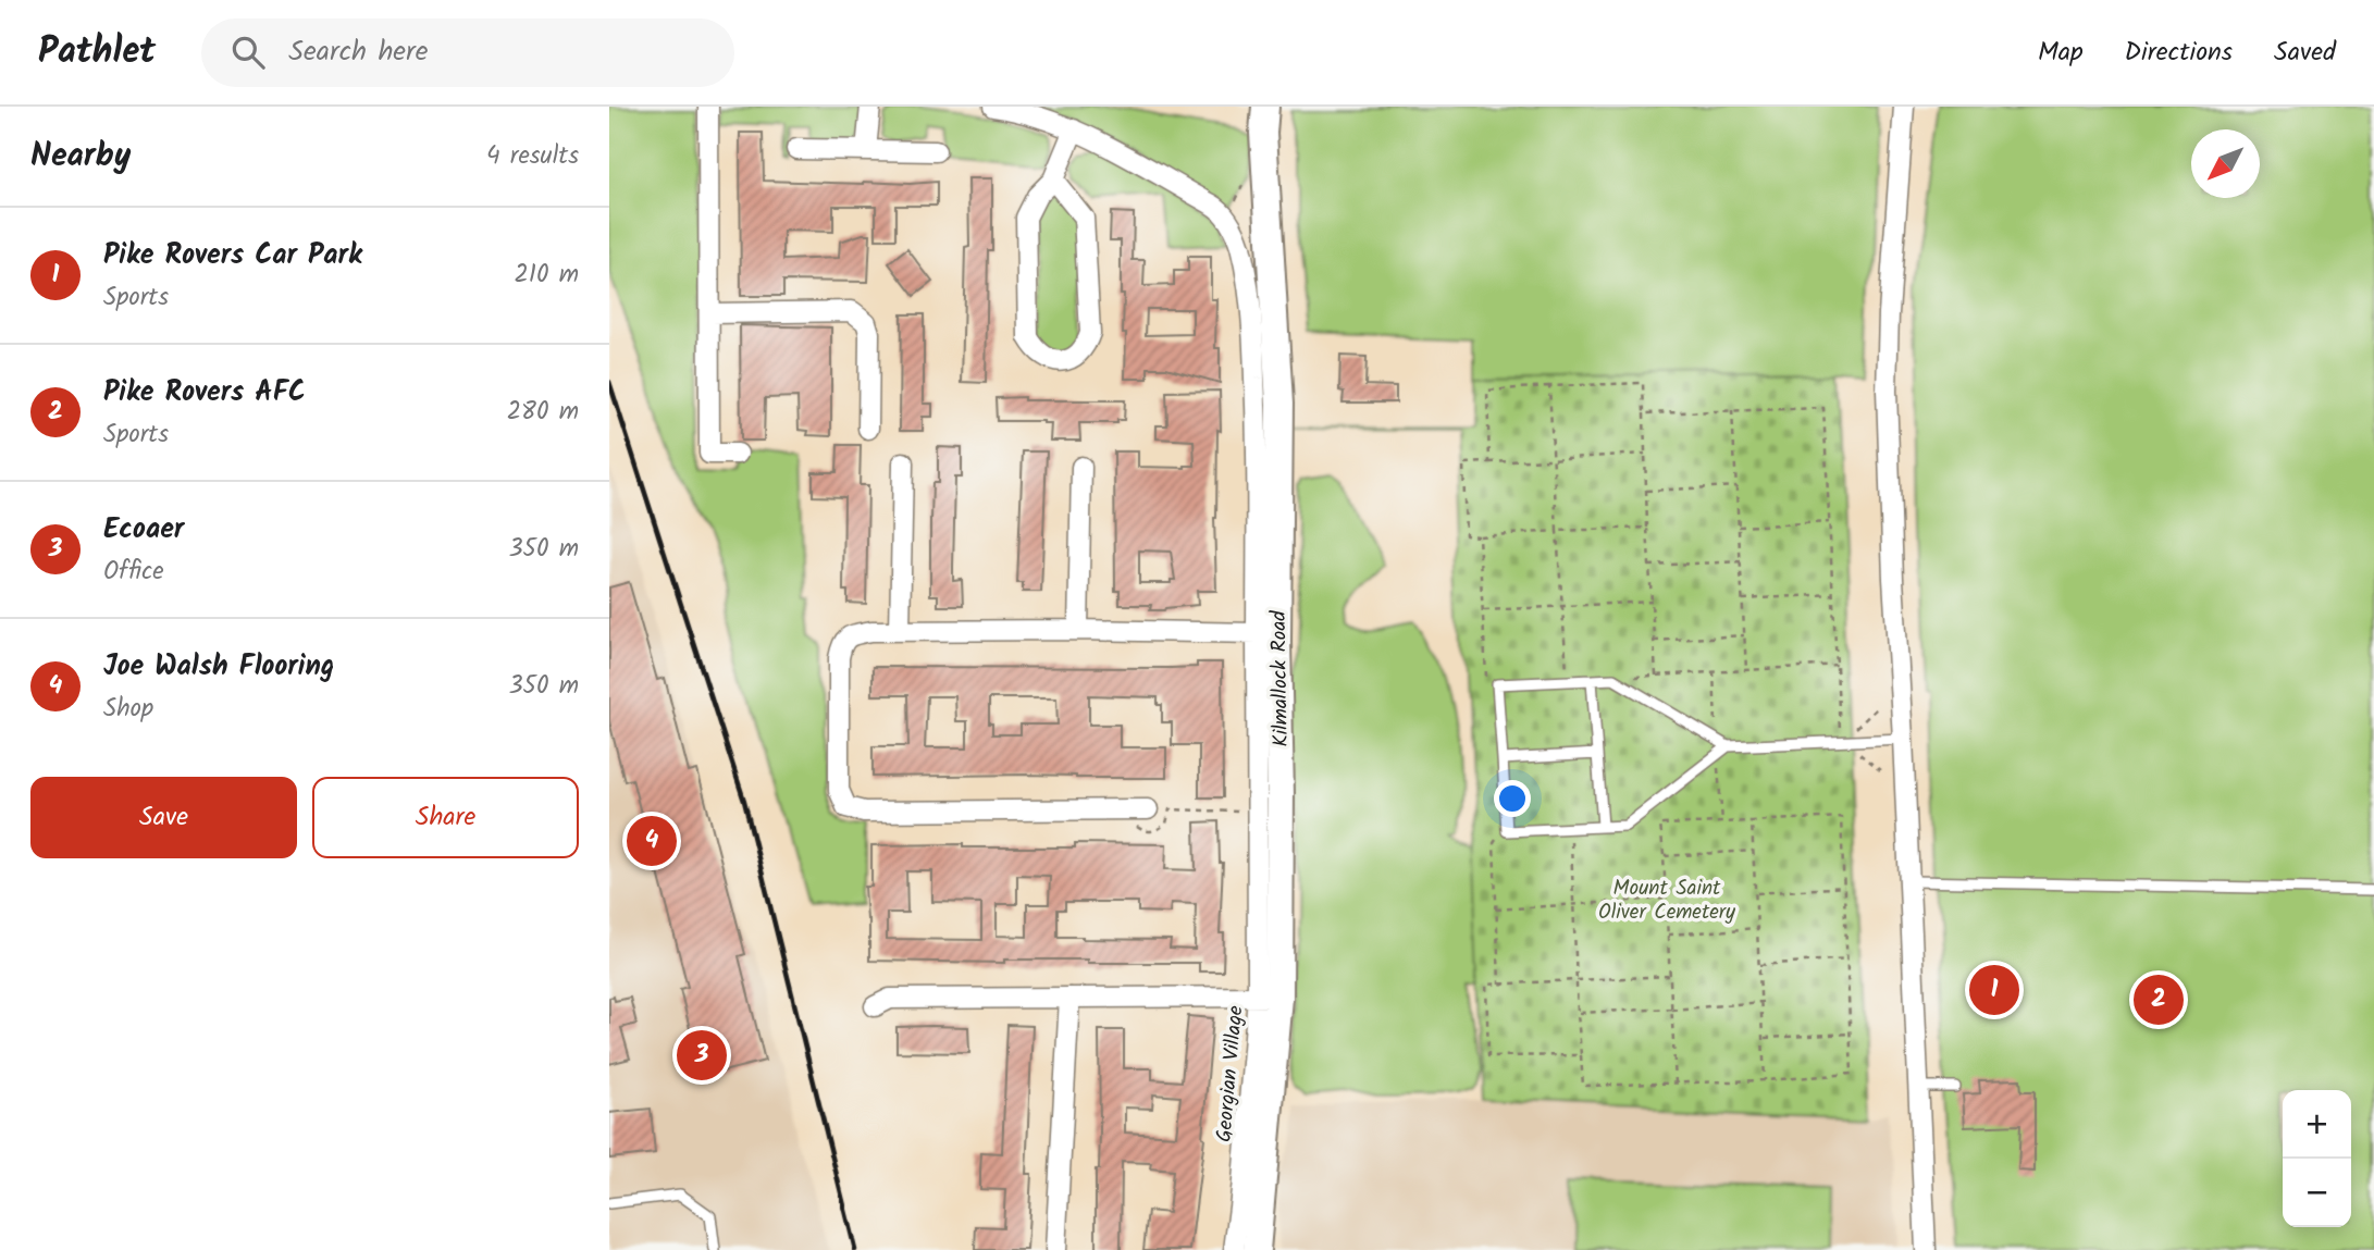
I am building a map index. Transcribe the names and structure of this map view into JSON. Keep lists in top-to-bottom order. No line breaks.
{"streets":{"main road":["Kilmallock Road"],"street":["Georgian Village"]},"crossings":[["Kilmallock Road","Georgian Village"]],"parks":["Mount Saint Oliver Cemetery"],"north":"bottom left","page":{"header":"Pathlet","search":"Search here","nav":["Map","Directions","Saved"],"heading":["Nearby","4 results"],"list":[{"mark":"1","name":"Pike Rovers Car Park","note":"Sports","value":"210 m"},{"mark":"2","name":"Pike Rovers AFC","note":"Sports","value":"280 m"},{"mark":"3","name":"Ecoaer","note":"Office","value":"350 m"},{"mark":"4","name":"Joe Walsh Flooring","note":"Shop","value":"350 m"}],"buttons":["Save","Share"],"pins":["4","1","2","3"],"map_buttons":["+","−"]}}
